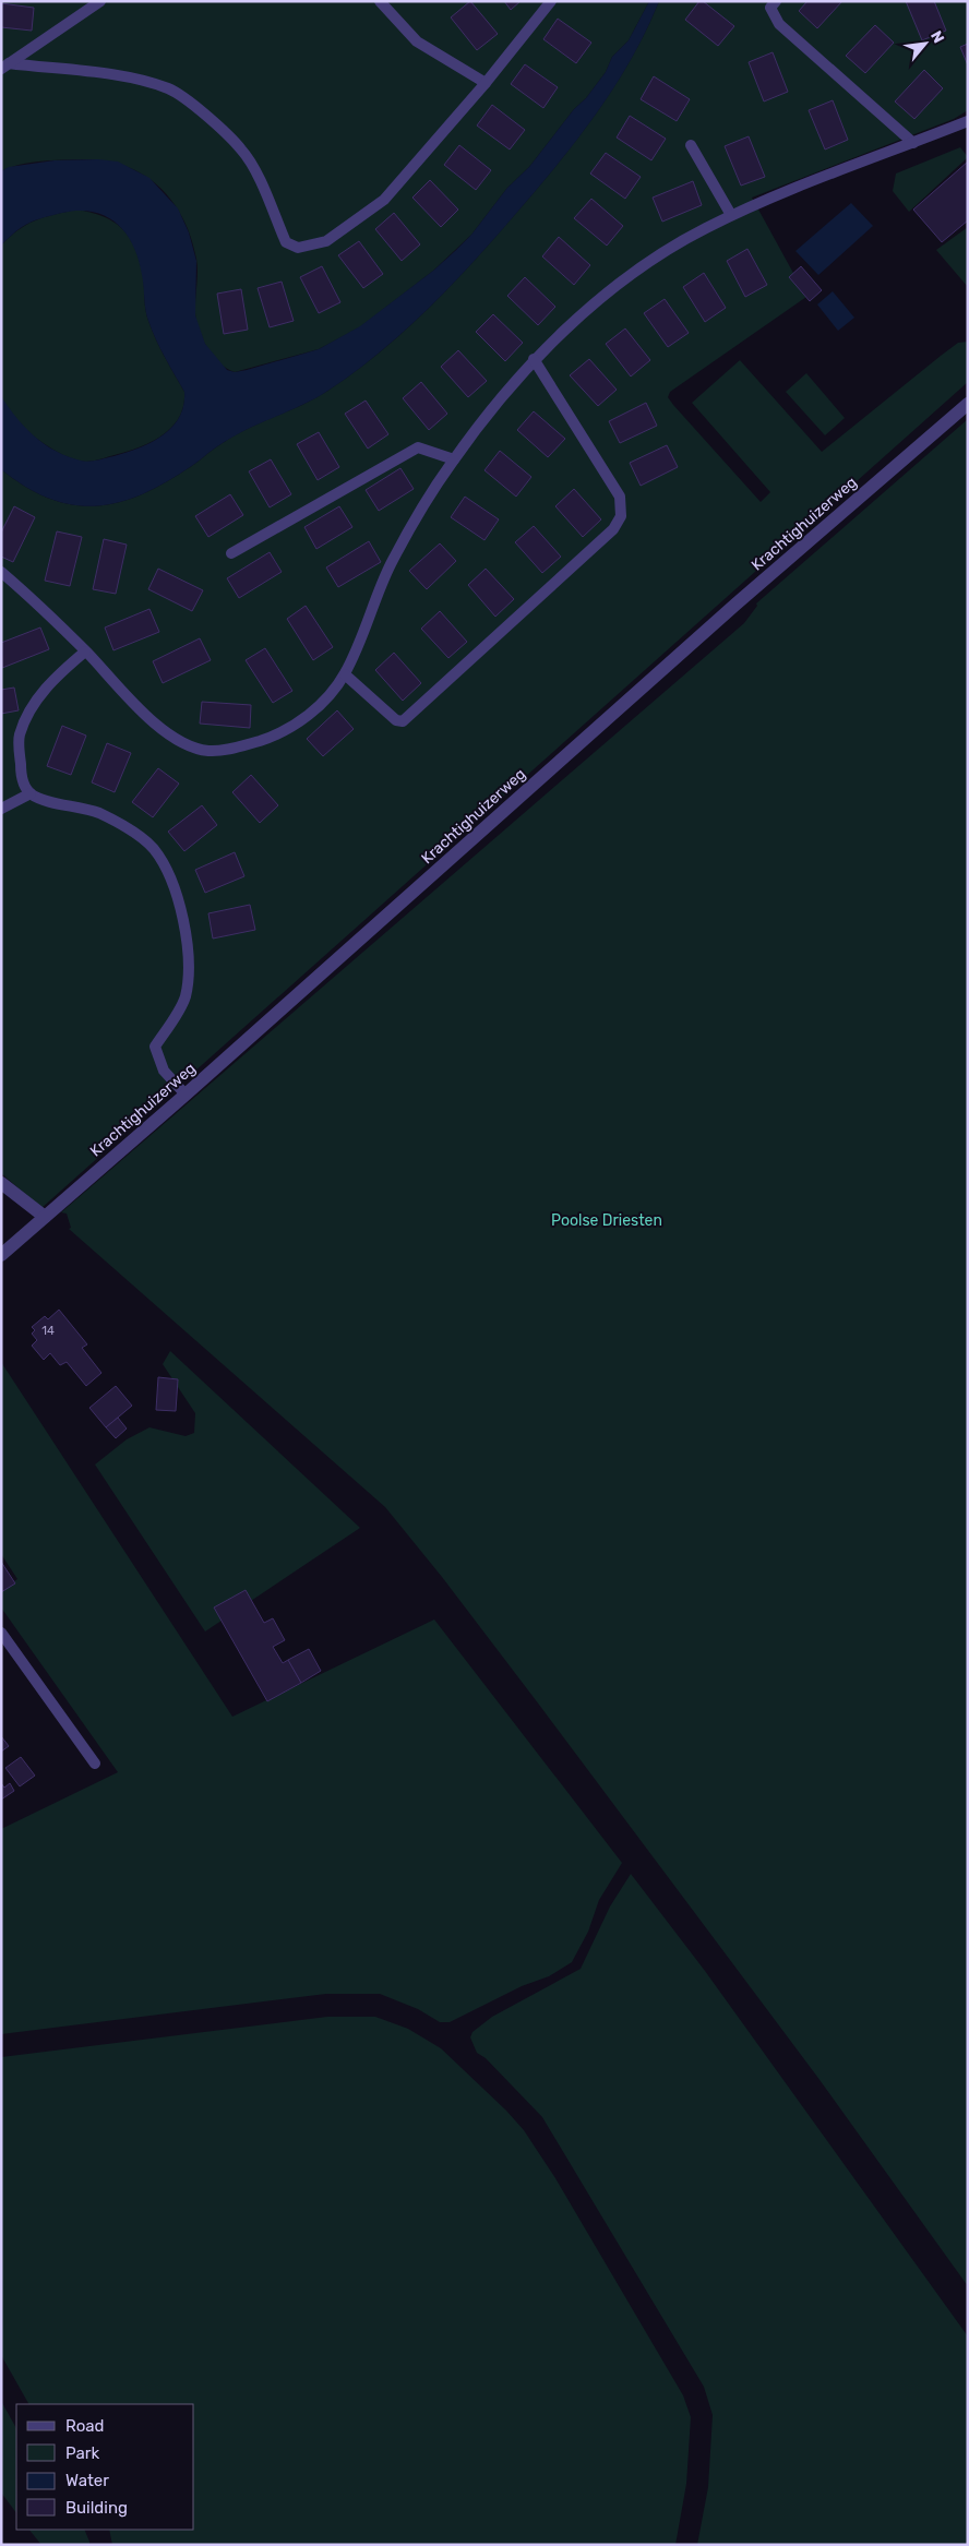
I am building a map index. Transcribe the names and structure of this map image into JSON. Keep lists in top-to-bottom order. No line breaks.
{"streets":{"street":["Krachtighuizerweg"]},"parks":["Poolse Driesten"],"house_numbers":["14"],"legend":["Road","Park","Water","Building"],"north":"top right"}
